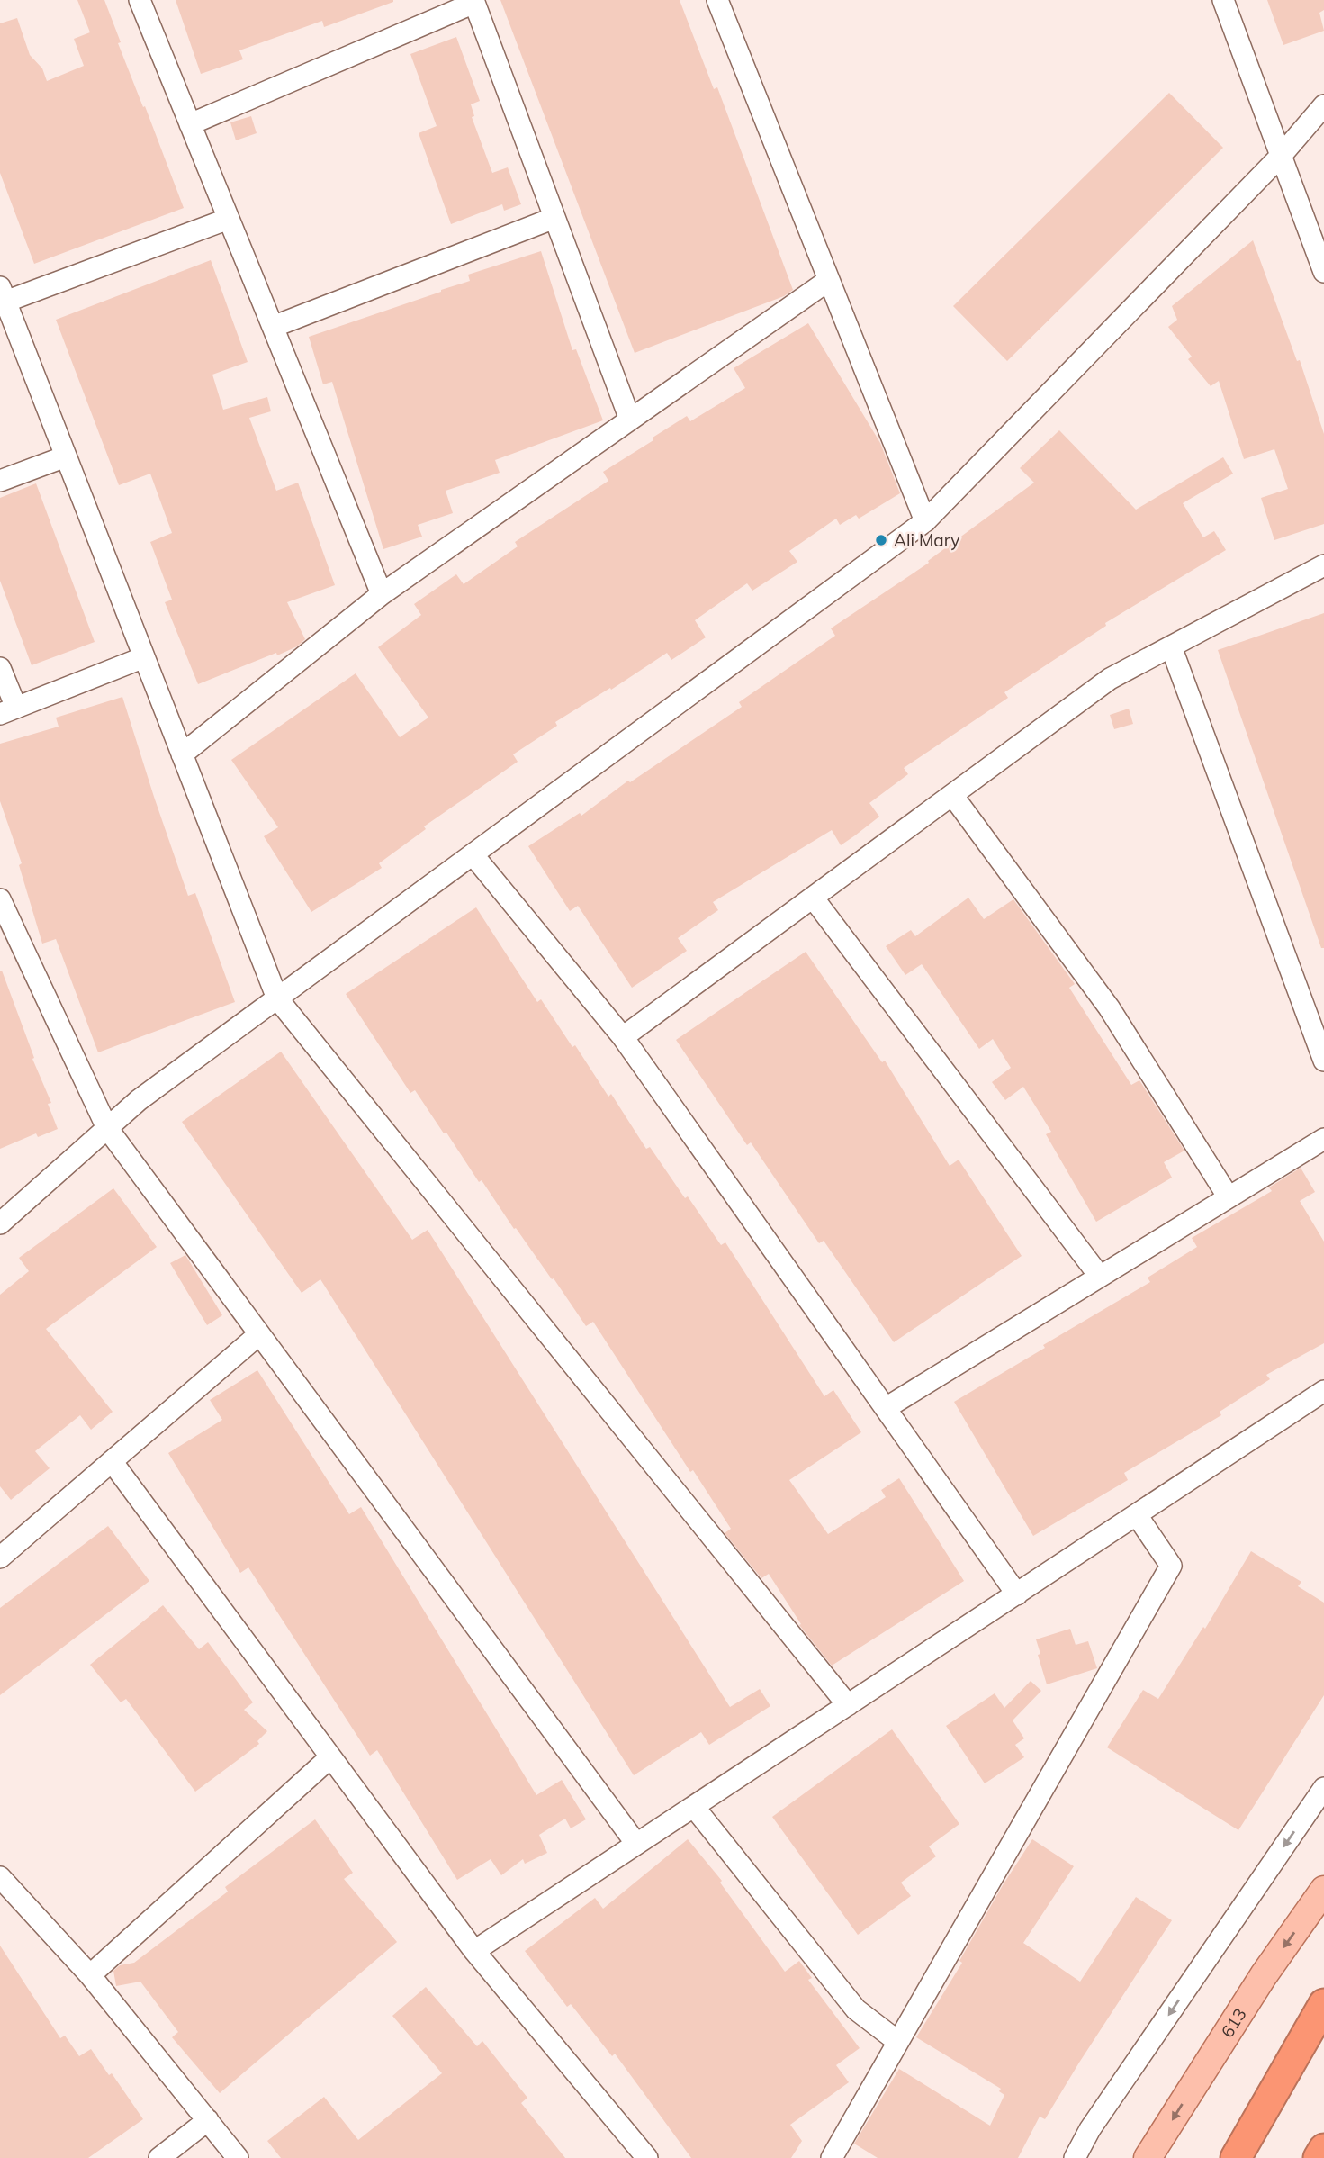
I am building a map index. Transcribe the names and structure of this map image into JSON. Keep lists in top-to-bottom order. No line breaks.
{"streets":{"main road":["613"]},"one_way":["613"],"places":["Ali Mary"]}
